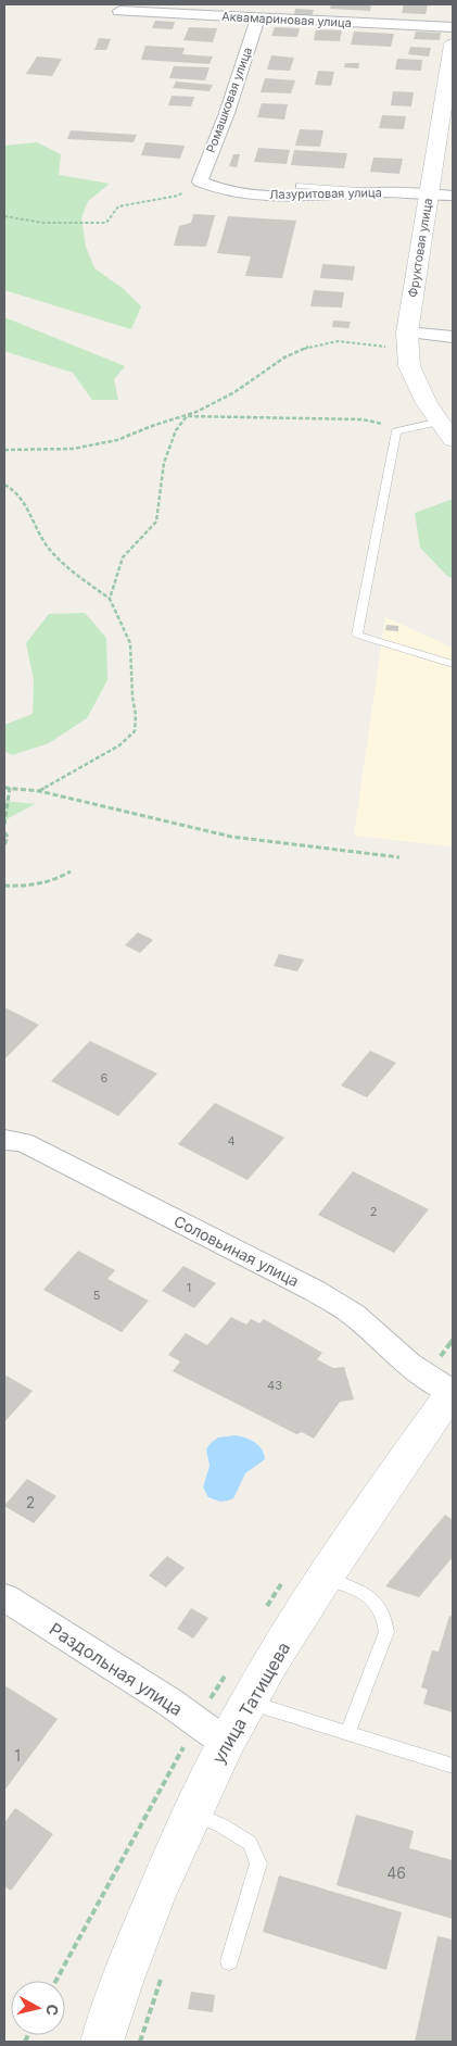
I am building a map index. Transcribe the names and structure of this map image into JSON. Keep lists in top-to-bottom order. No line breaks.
{"streets":{"street":["Аквамариновая улица","Ромашковая улица","Лазуритовая улица","Фруктовая улица","Соловьиная улица","Раздольная улица","улица Татищева"]},"crossings":[["Аквамариновая улица","Ромашковая улица"],["Ромашковая улица","Лазуритовая улица"],["Лазуритовая улица","Фруктовая улица"],["Соловьиная улица","улица Татищева"],["Раздольная улица","улица Татищева"]],"house_numbers":["6","4","2","1","5","43","2","1","46"],"north":"right"}
